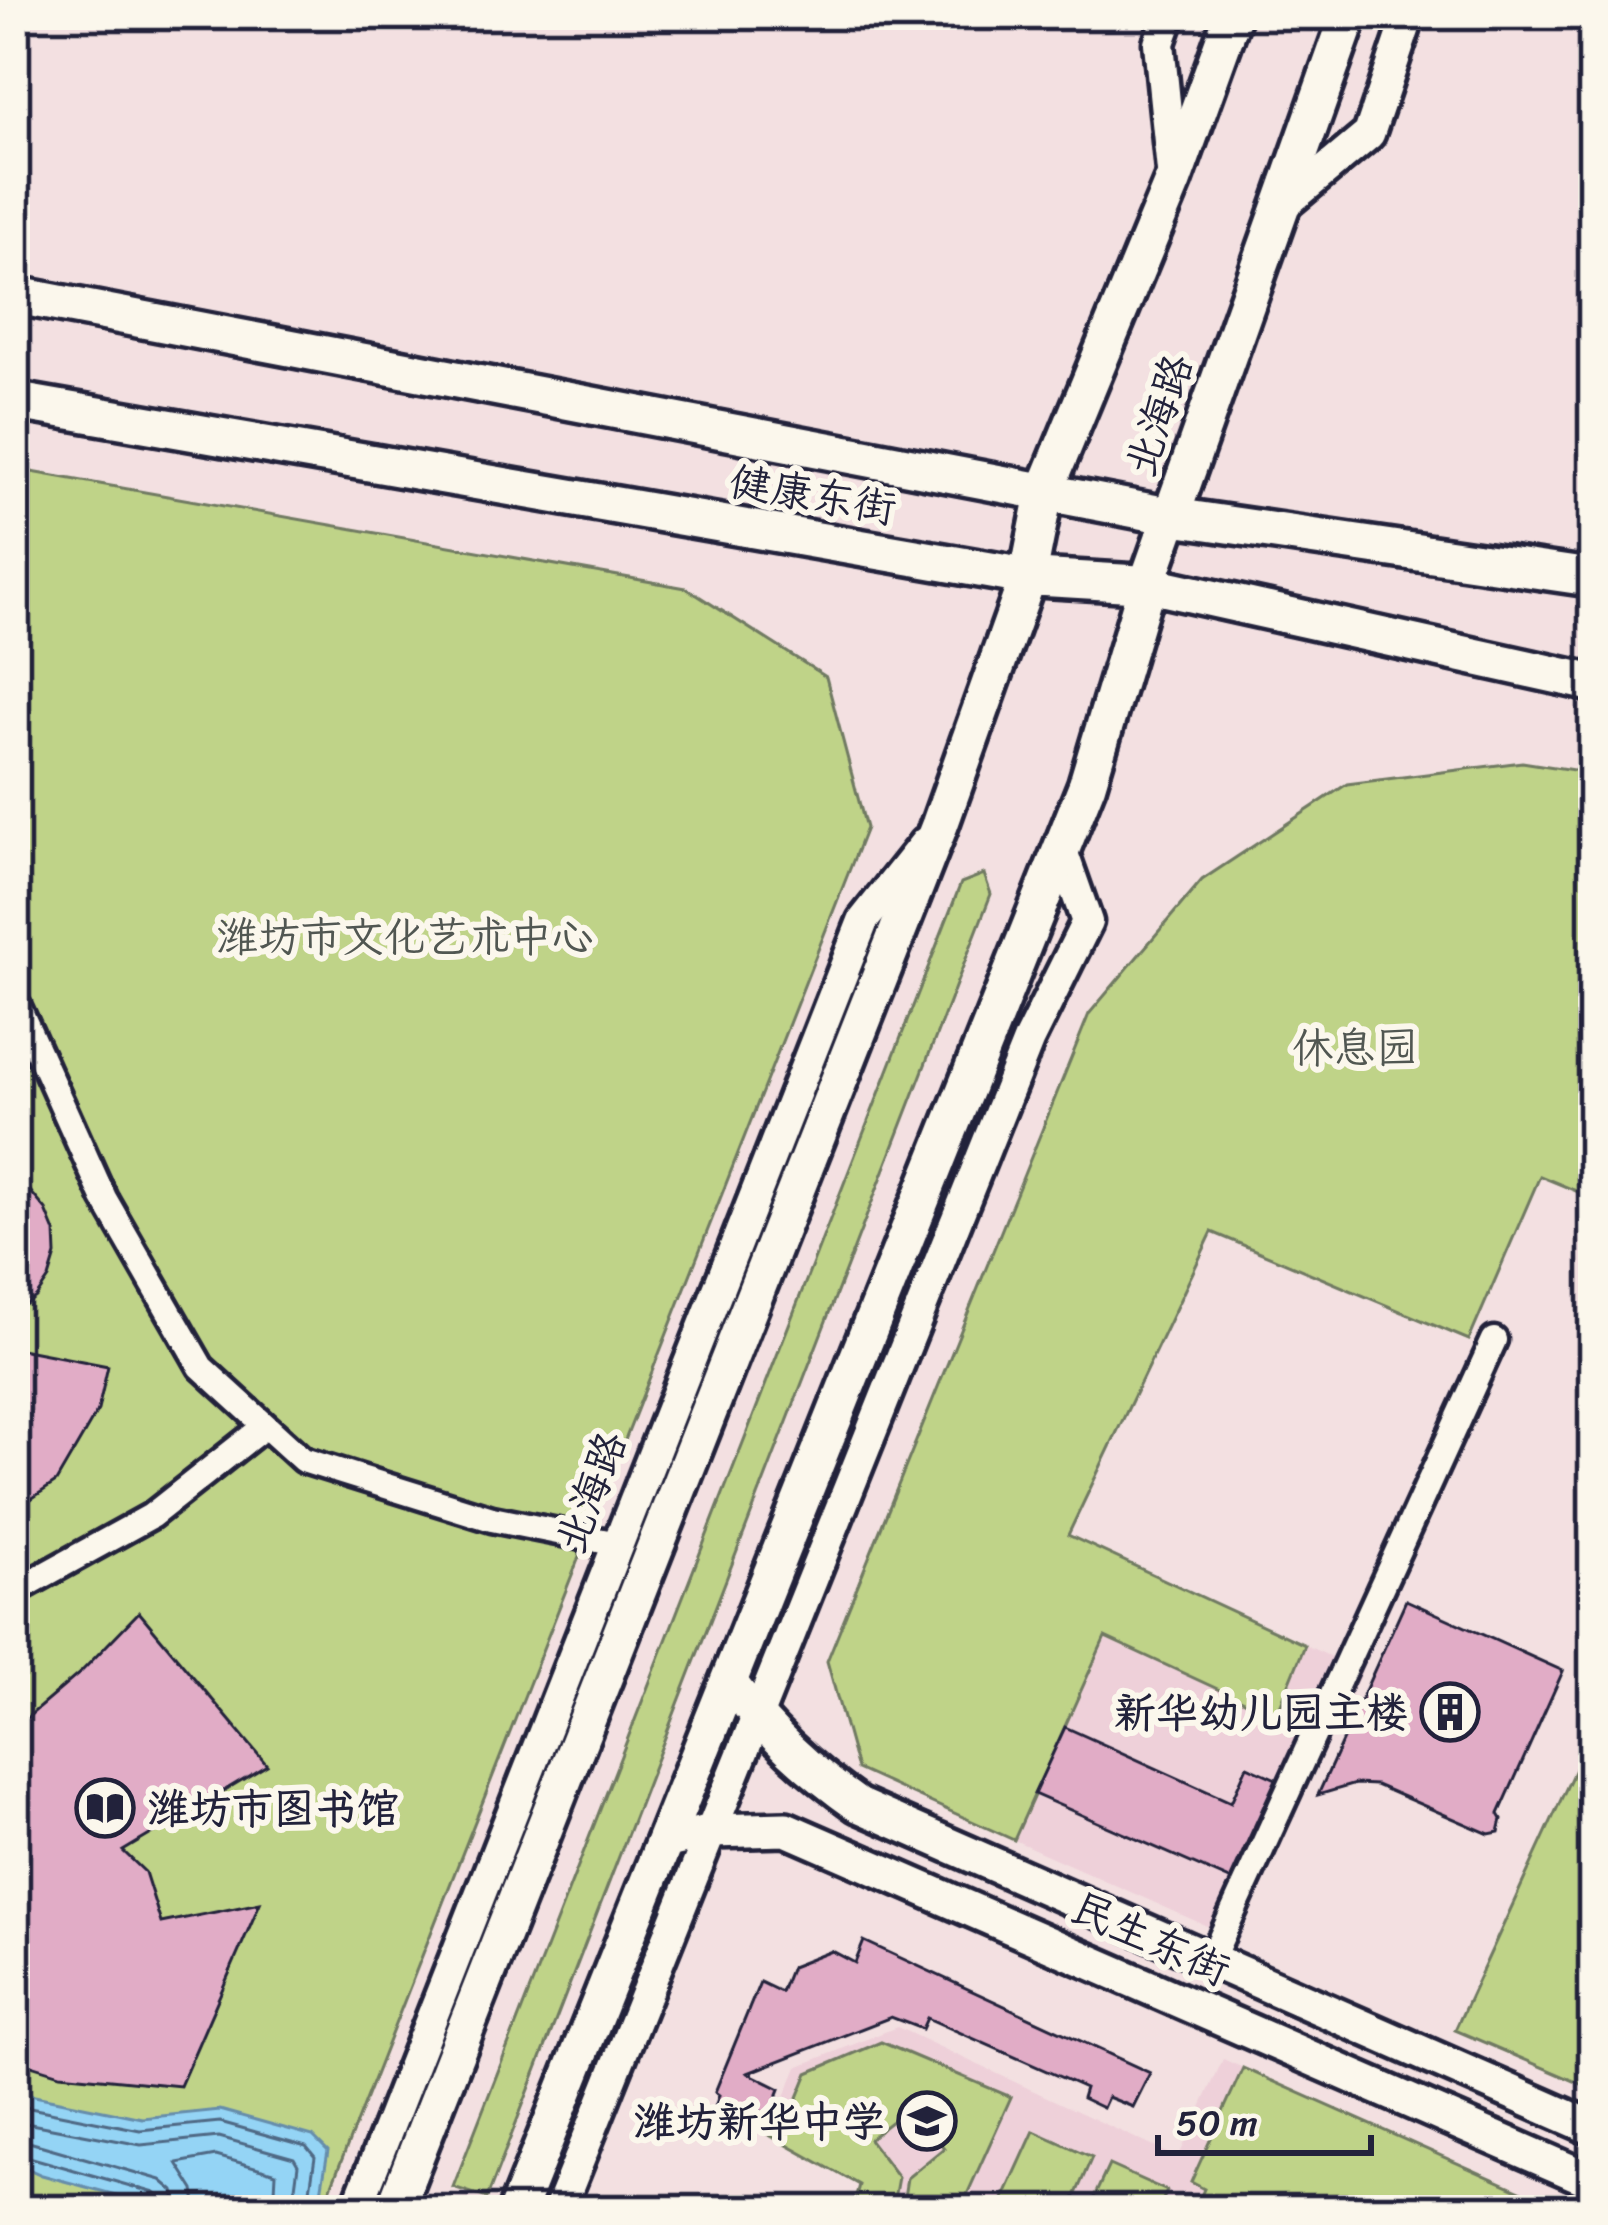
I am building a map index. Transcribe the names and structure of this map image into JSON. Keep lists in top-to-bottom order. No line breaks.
{"streets":{"main road":["北海路","健康东街","民生东街"]},"crossings":[["北海路","健康东街"],["北海路","民生东街"]],"parks":["潍坊市文化艺术中心","休息园"],"places":{"building":["新华幼儿园主楼"],"library":["潍坊市图书馆"],"school or university":["潍坊新华中学"]},"scale_bar":"50 m"}
